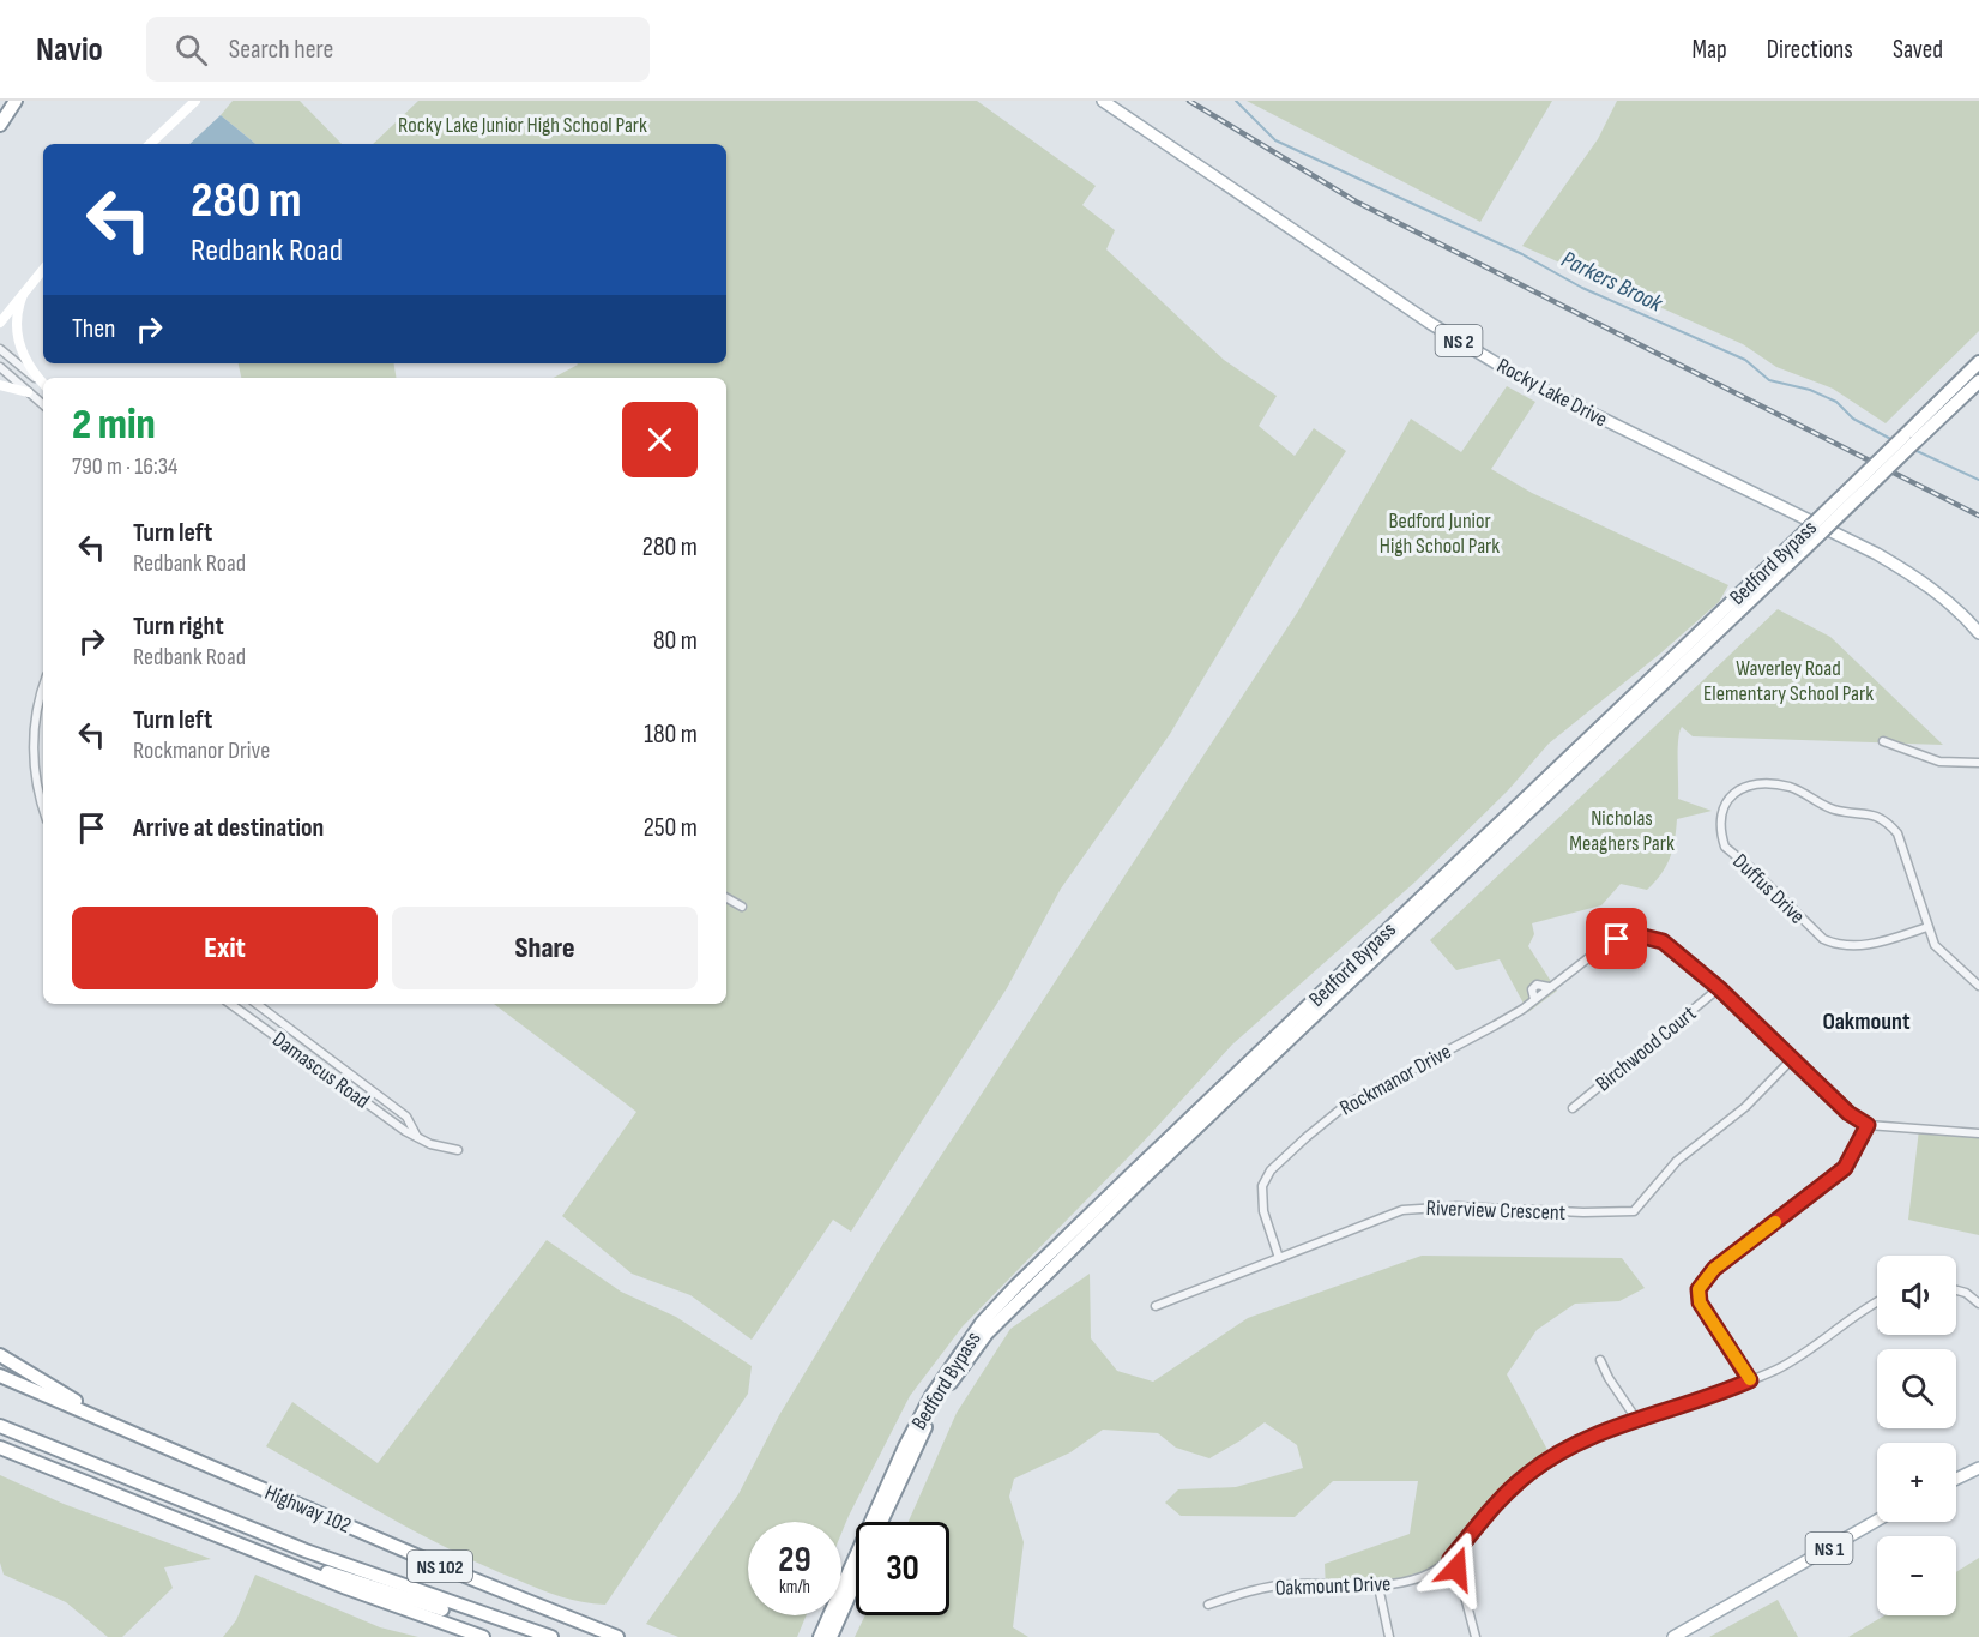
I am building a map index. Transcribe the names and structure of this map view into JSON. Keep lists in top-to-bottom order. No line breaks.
{"streets":{"highway":["Bedford Bypass","Highway 102","NS 102"],"main road":["NS 2","Rocky Lake Drive","NS 1"],"street":["Duffus Drive","Birchwood Court","Damascus Road","Rockmanor Drive","Riverview Crescent","Oakmount Drive"]},"crossings":[["Birchwood Court","Rockmanor Drive"],["Rockmanor Drive","Riverview Crescent"]],"districts":["Oakmount"],"water":["Parkers Brook"],"parks":["Rocky Lake Junior High School Park","Bedford Junior High School Park","Waverley Road Elementary School Park","Nicholas Meaghers Park"],"page":{"header":"Navio","search":"Search here","nav":["Map","Directions","Saved"],"turn":["280 m","Redbank Road"],"then":"Then","heading":["2 min","790 m · 16:34"],"list":[{"name":"Turn left","note":"Redbank Road","value":"280 m"},{"name":"Turn right","note":"Redbank Road","value":"80 m"},{"name":"Turn left","note":"Rockmanor Drive","value":"180 m"},{"name":"Arrive at destination","value":"250 m"}],"buttons":["Exit","Share"],"map_buttons":["+","−"],"speed":"29 km/h","limit":"30"}}
